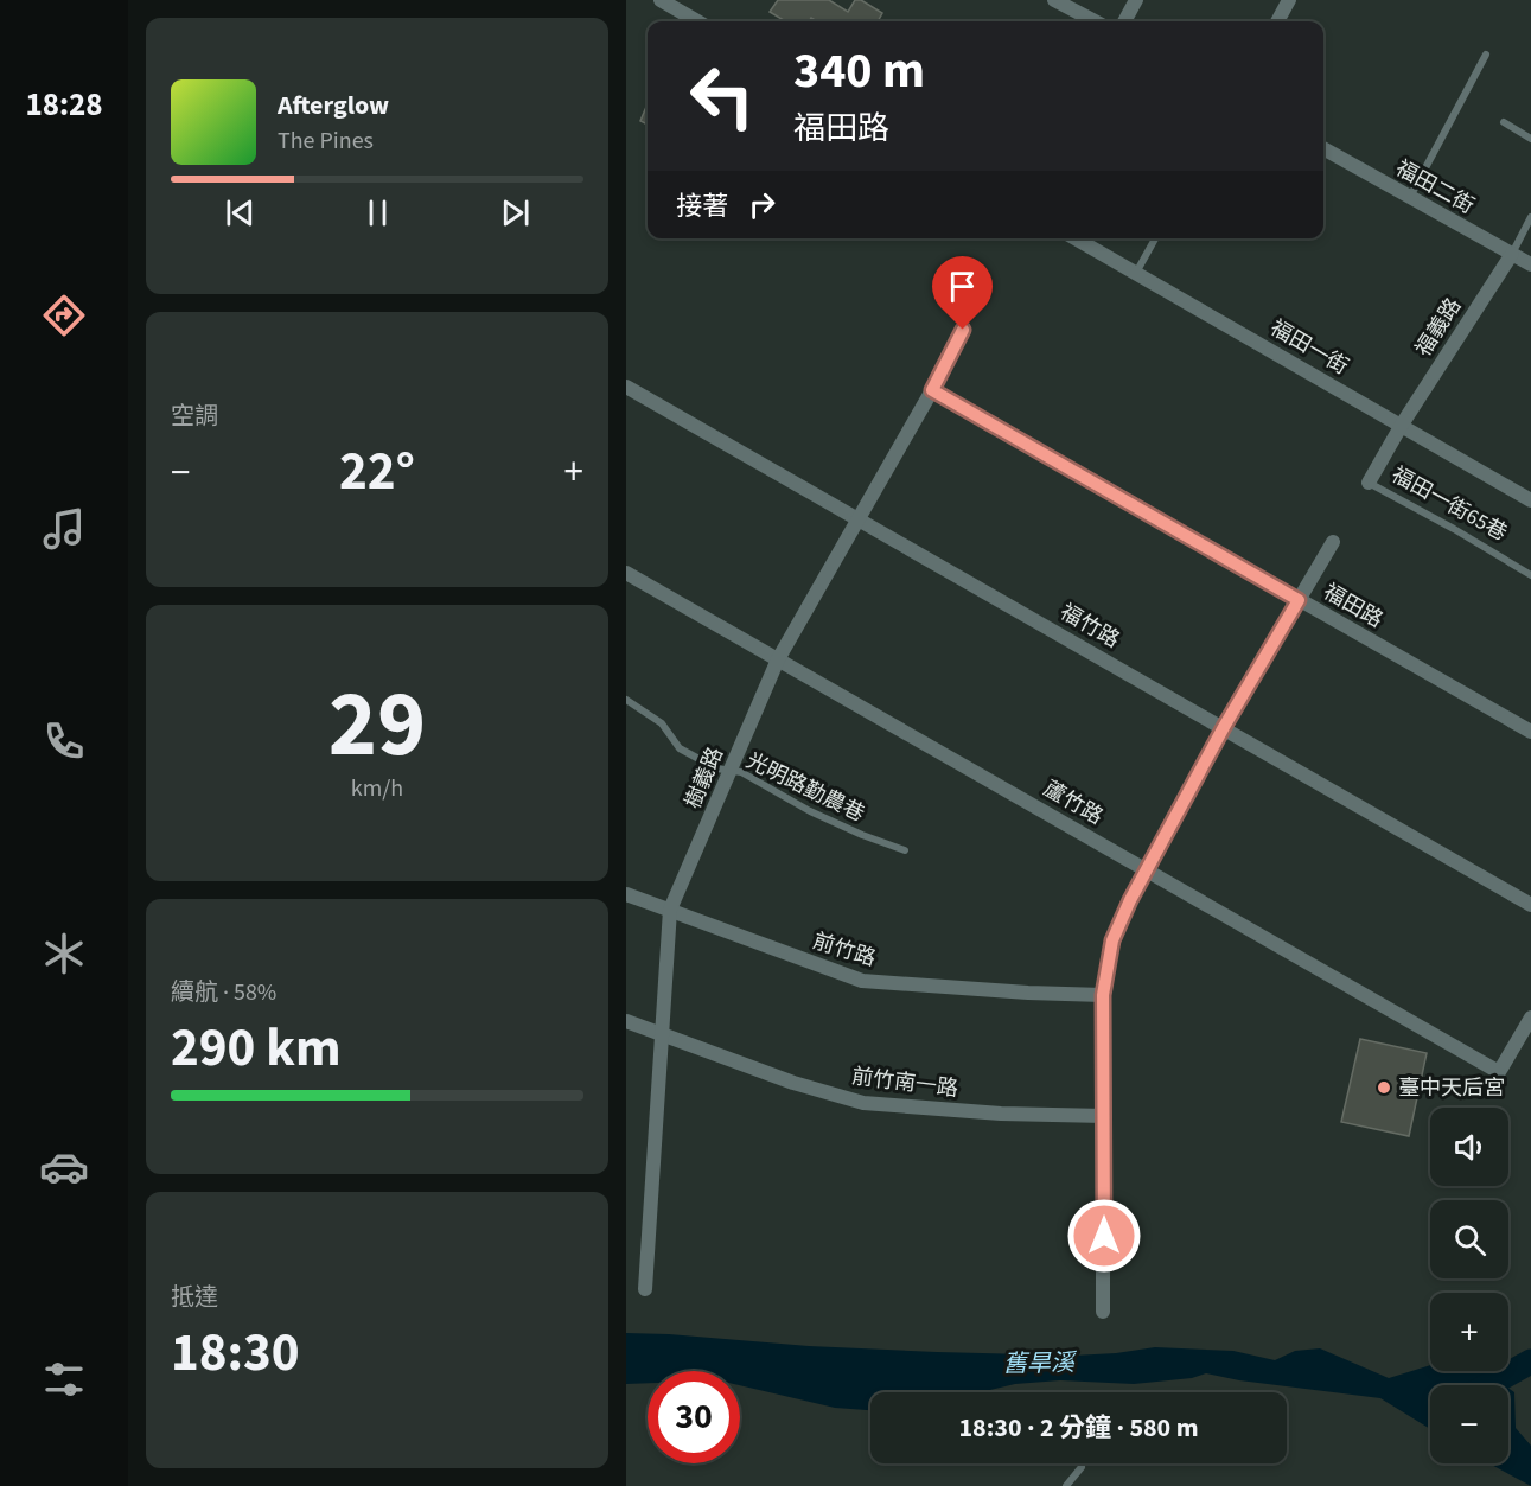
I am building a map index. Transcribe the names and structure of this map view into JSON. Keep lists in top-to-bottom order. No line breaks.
{"streets":{"street":["福田二街","福義路","福田一街","福田一街65巷","福田路","福竹路","樹義路","蘆竹路","前竹路","前竹南一路"],"lane":["光明路勤農巷"]},"crossings":[["福田二街","福義路"],["福義路","福田一街"],["福義路","福田一街65巷"],["福田一街","福田一街65巷"],["福田路","樹義路"],["福竹路","樹義路"],["樹義路","光明路勤農巷"],["樹義路","蘆竹路"],["樹義路","前竹路"],["樹義路","前竹南一路"]],"water":["舊旱溪"],"places":["臺中天后宮"],"page":{"tabs":"18:28","turn":["340 m","福田路"],"song":["Afterglow","The Pines"],"then":"接著","tile":["空調",["29","km/h"],["續航 · 58%","290 km"],["抵達","18:30"]],"heat":["−","22°","+"],"map_buttons":["+","−"],"limit":"30","trip":"18:30 · 2 分鐘 · 580 m"}}
